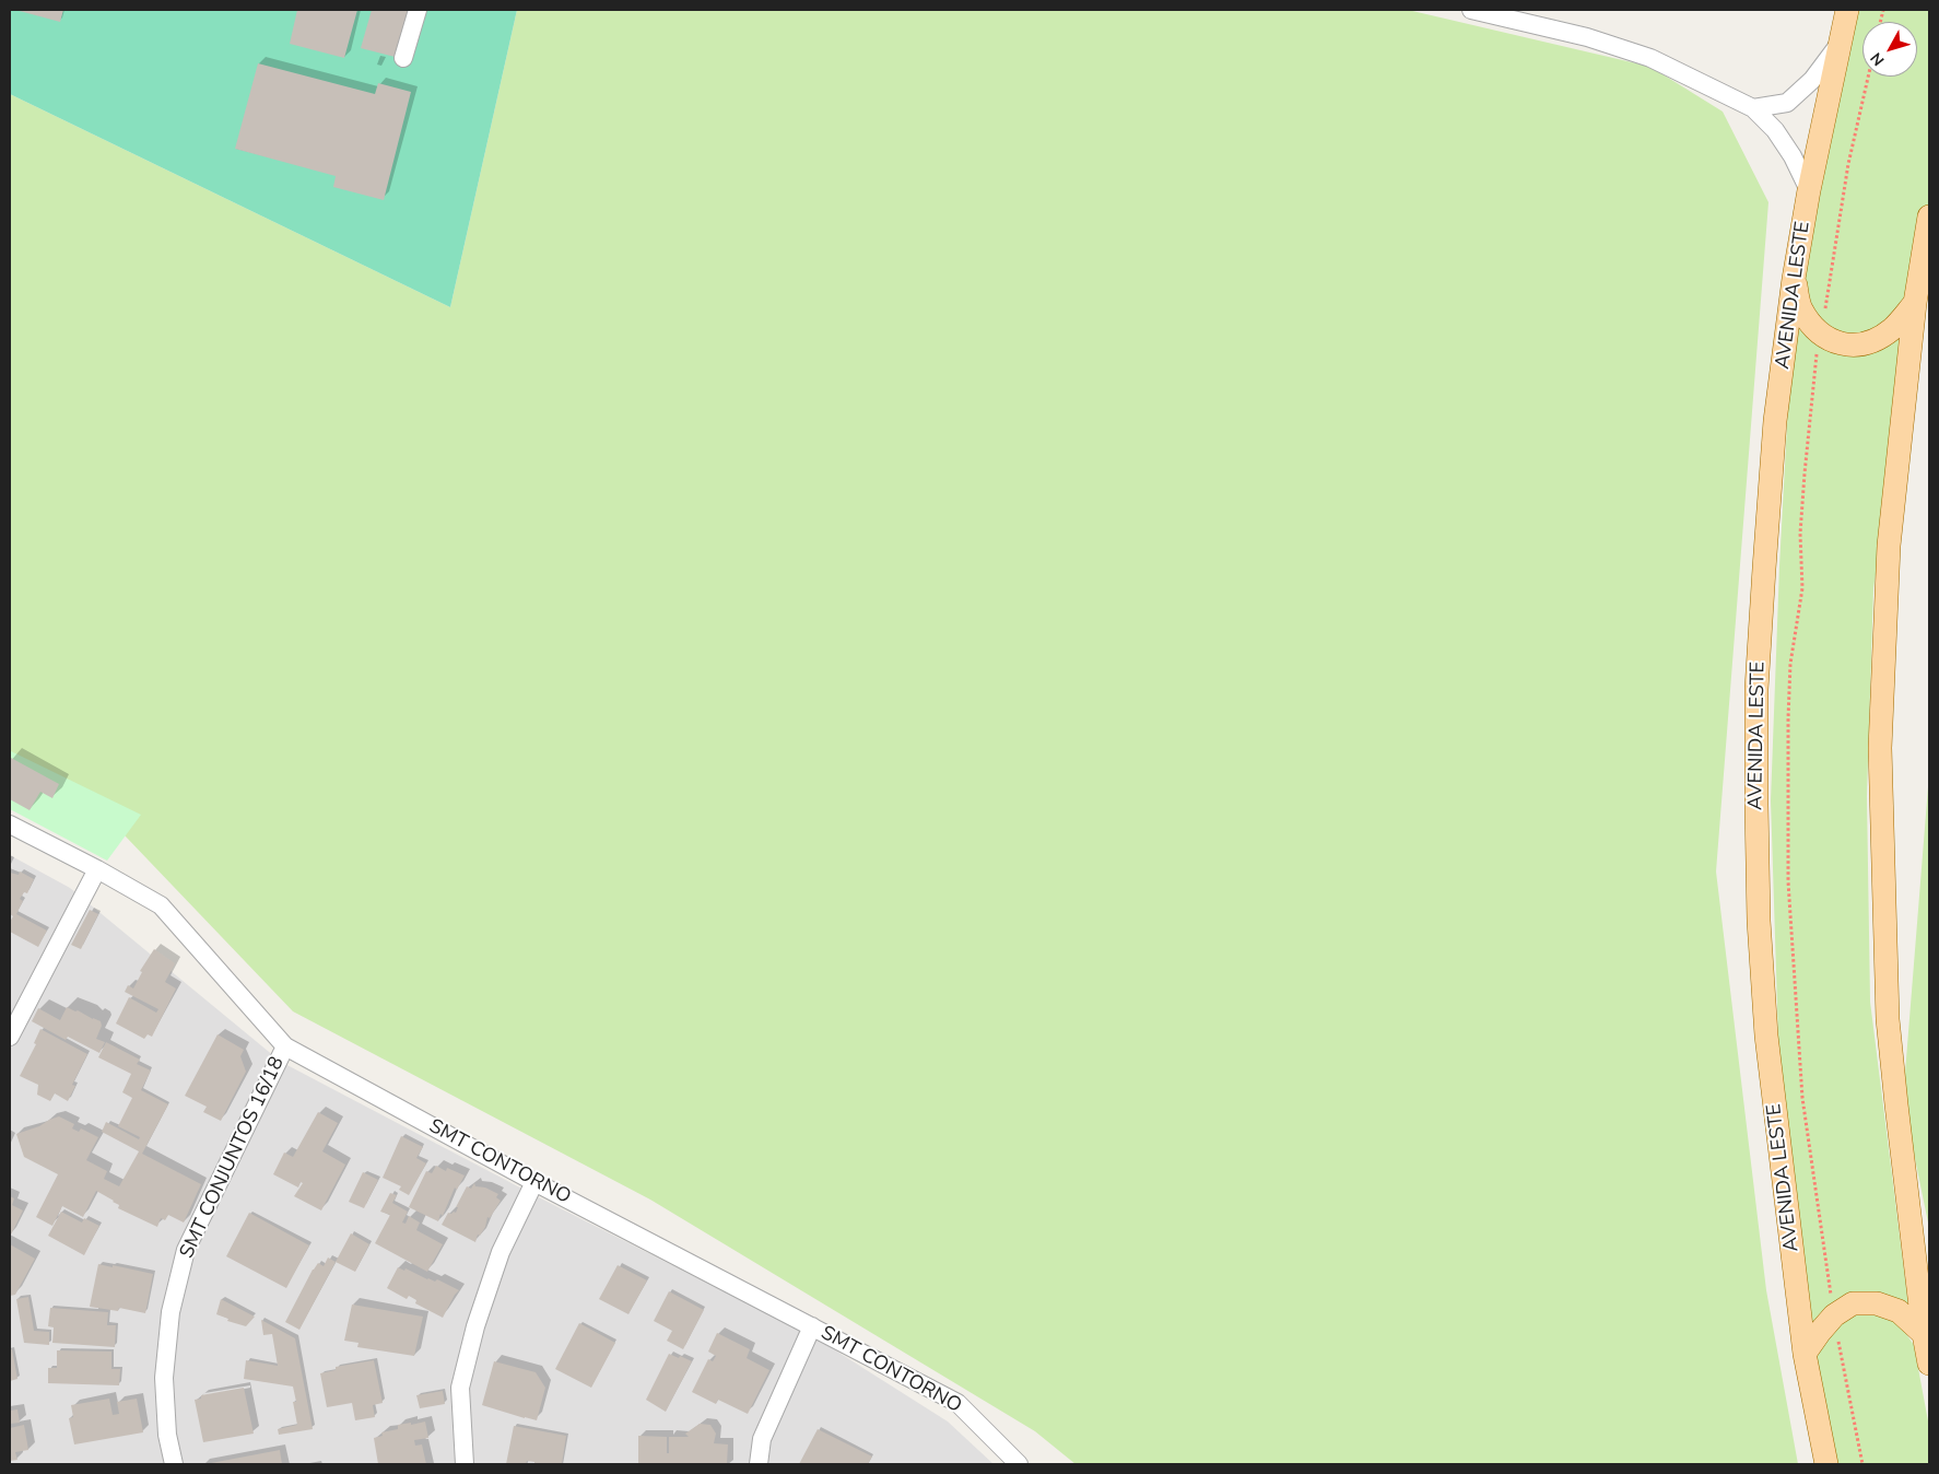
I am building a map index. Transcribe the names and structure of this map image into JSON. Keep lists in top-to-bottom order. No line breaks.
{"streets":{"main road":["AVENIDA LESTE"],"street":["SMT CONJUNTOS 16/18","SMT CONTORNO"]},"crossings":[["SMT CONJUNTOS 16/18","SMT CONTORNO"]],"north":"bottom left"}
